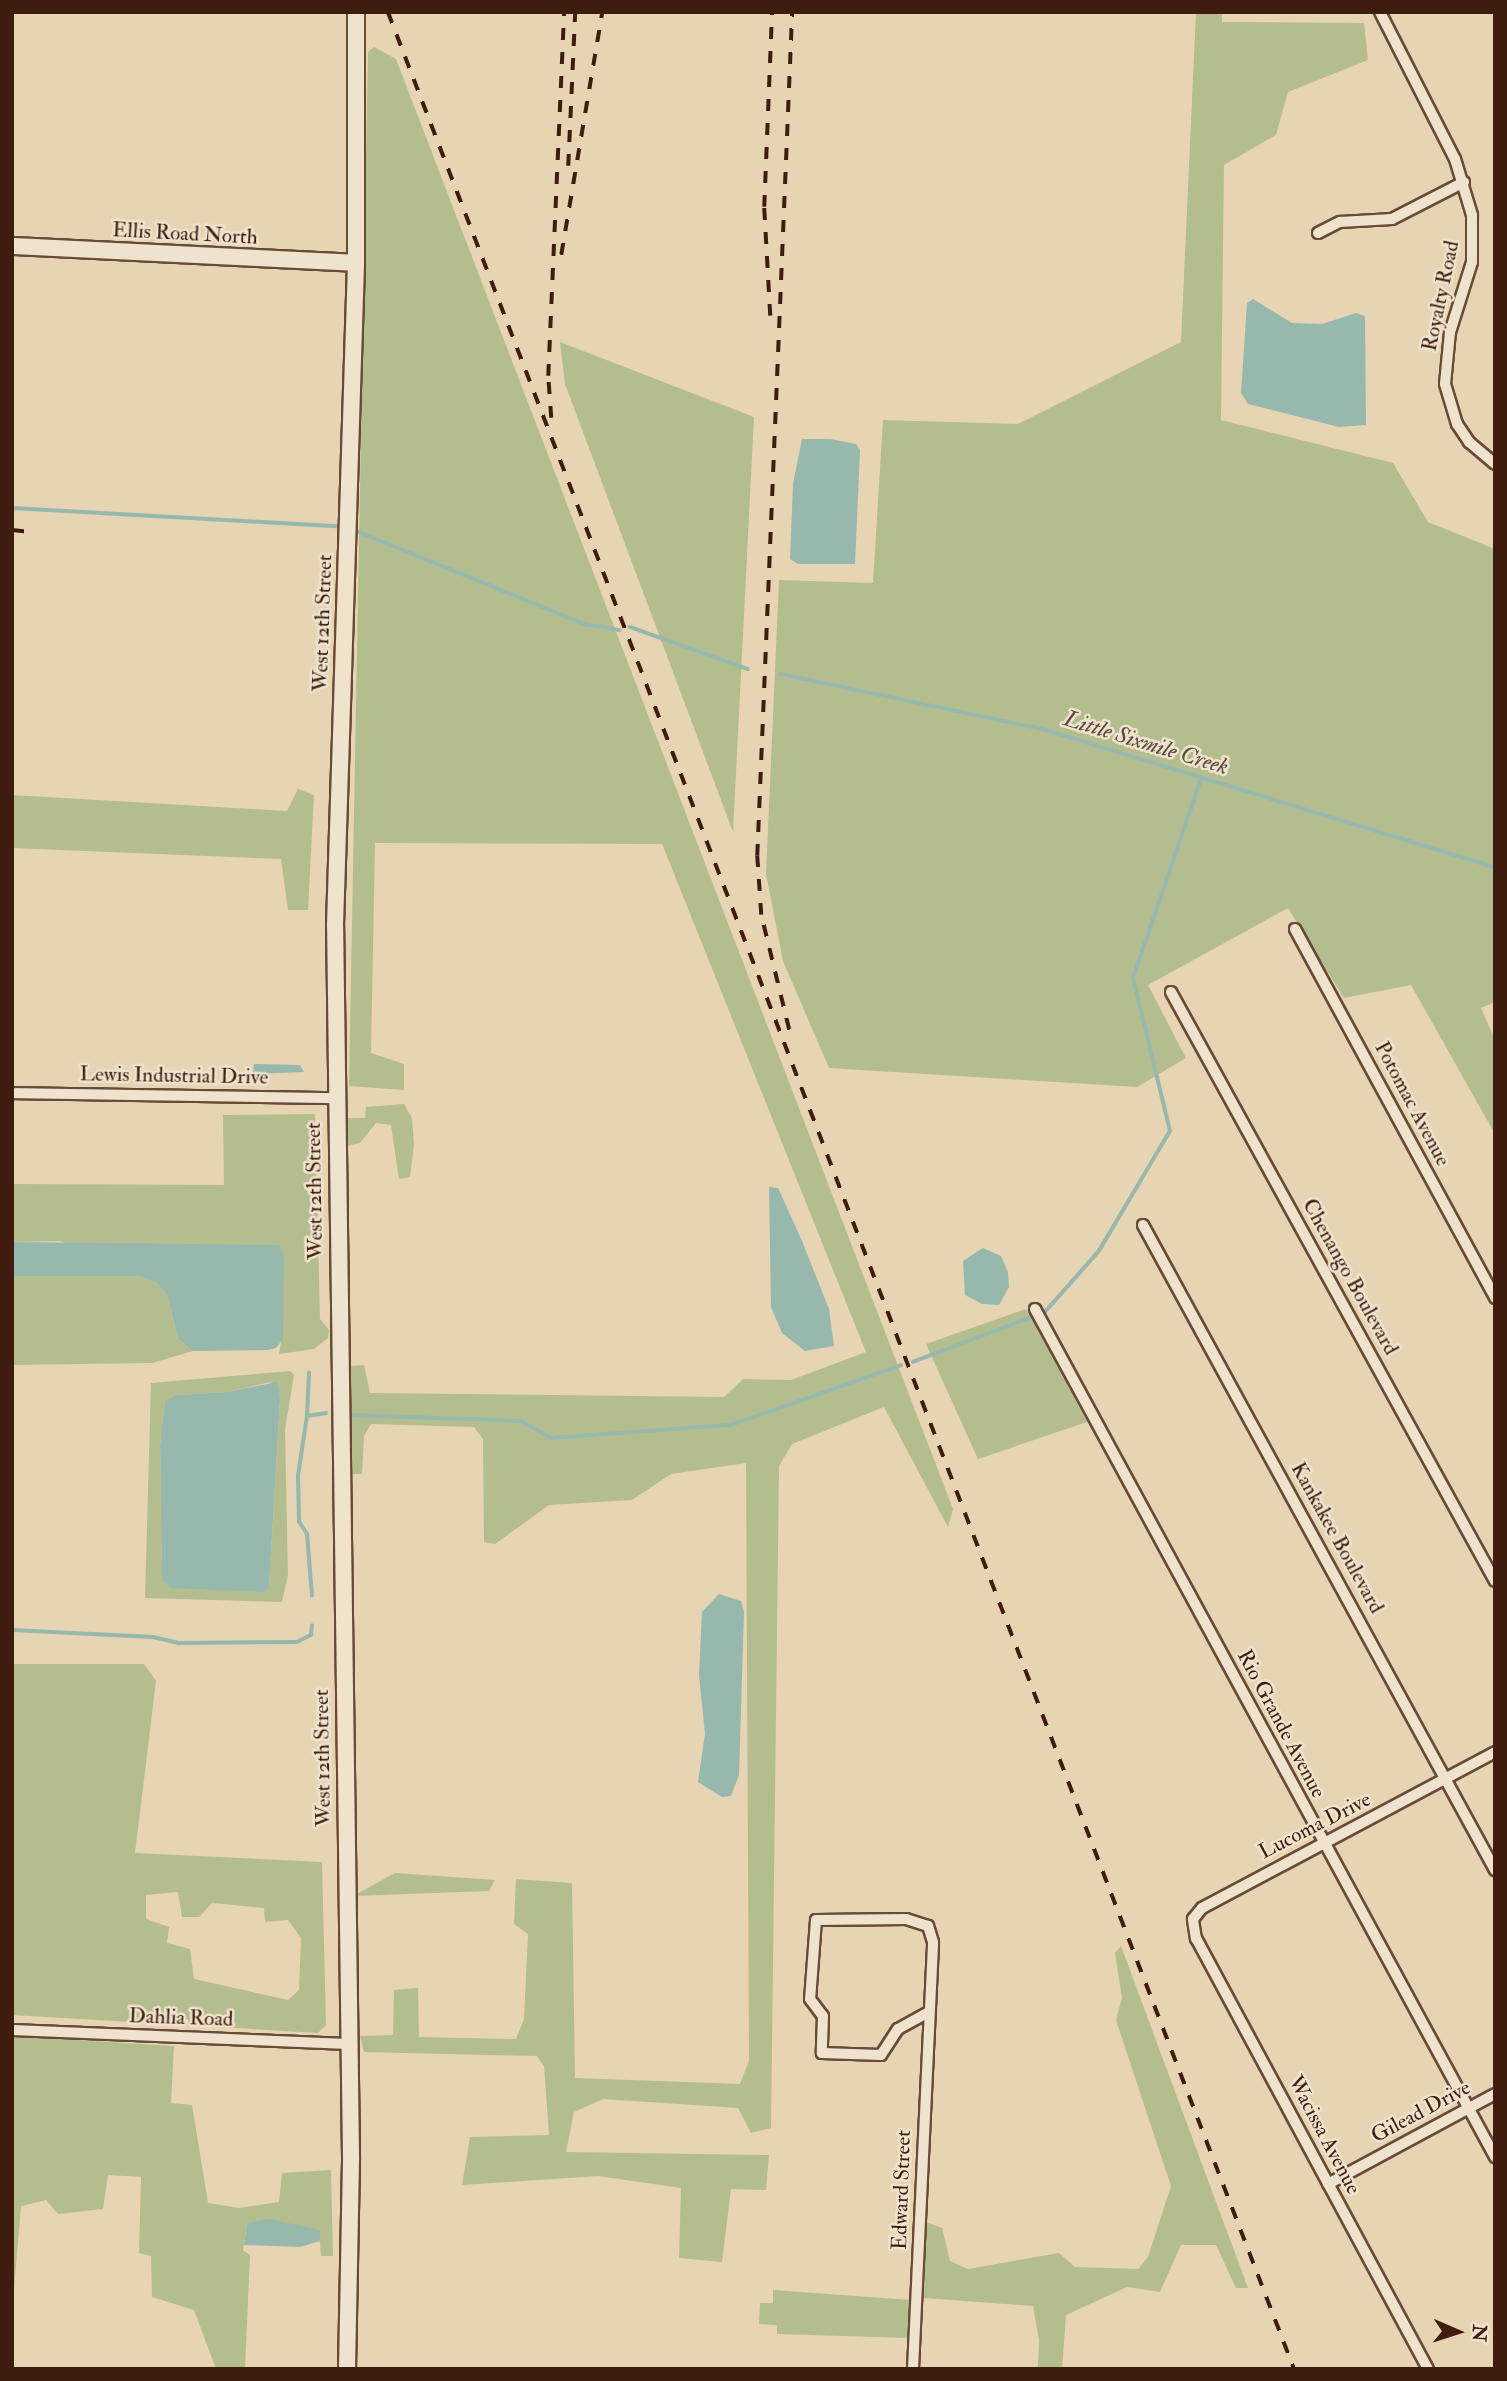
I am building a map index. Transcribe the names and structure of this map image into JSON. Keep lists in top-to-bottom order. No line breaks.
{"streets":{"street":["Ellis Road North","Royalty Road","West 12th Street","Lewis Industrial Drive","Potomac Avenue","Chenango Boulevard","Kankakee Boulevard","Rio Grande Avenue","Lucoma Drive","Dahlia Road","Gilead Drive","Wacissa Avenue","Edward Street"]},"crossings":[["Ellis Road North","West 12th Street"],["West 12th Street","Lewis Industrial Drive"],["West 12th Street","Dahlia Road"],["Kankakee Boulevard","Lucoma Drive"],["Rio Grande Avenue","Lucoma Drive"],["Rio Grande Avenue","Gilead Drive"],["Lucoma Drive","Wacissa Avenue"],["Gilead Drive","Wacissa Avenue"]],"water":["Little Sixmile Creek"],"north":"right"}
